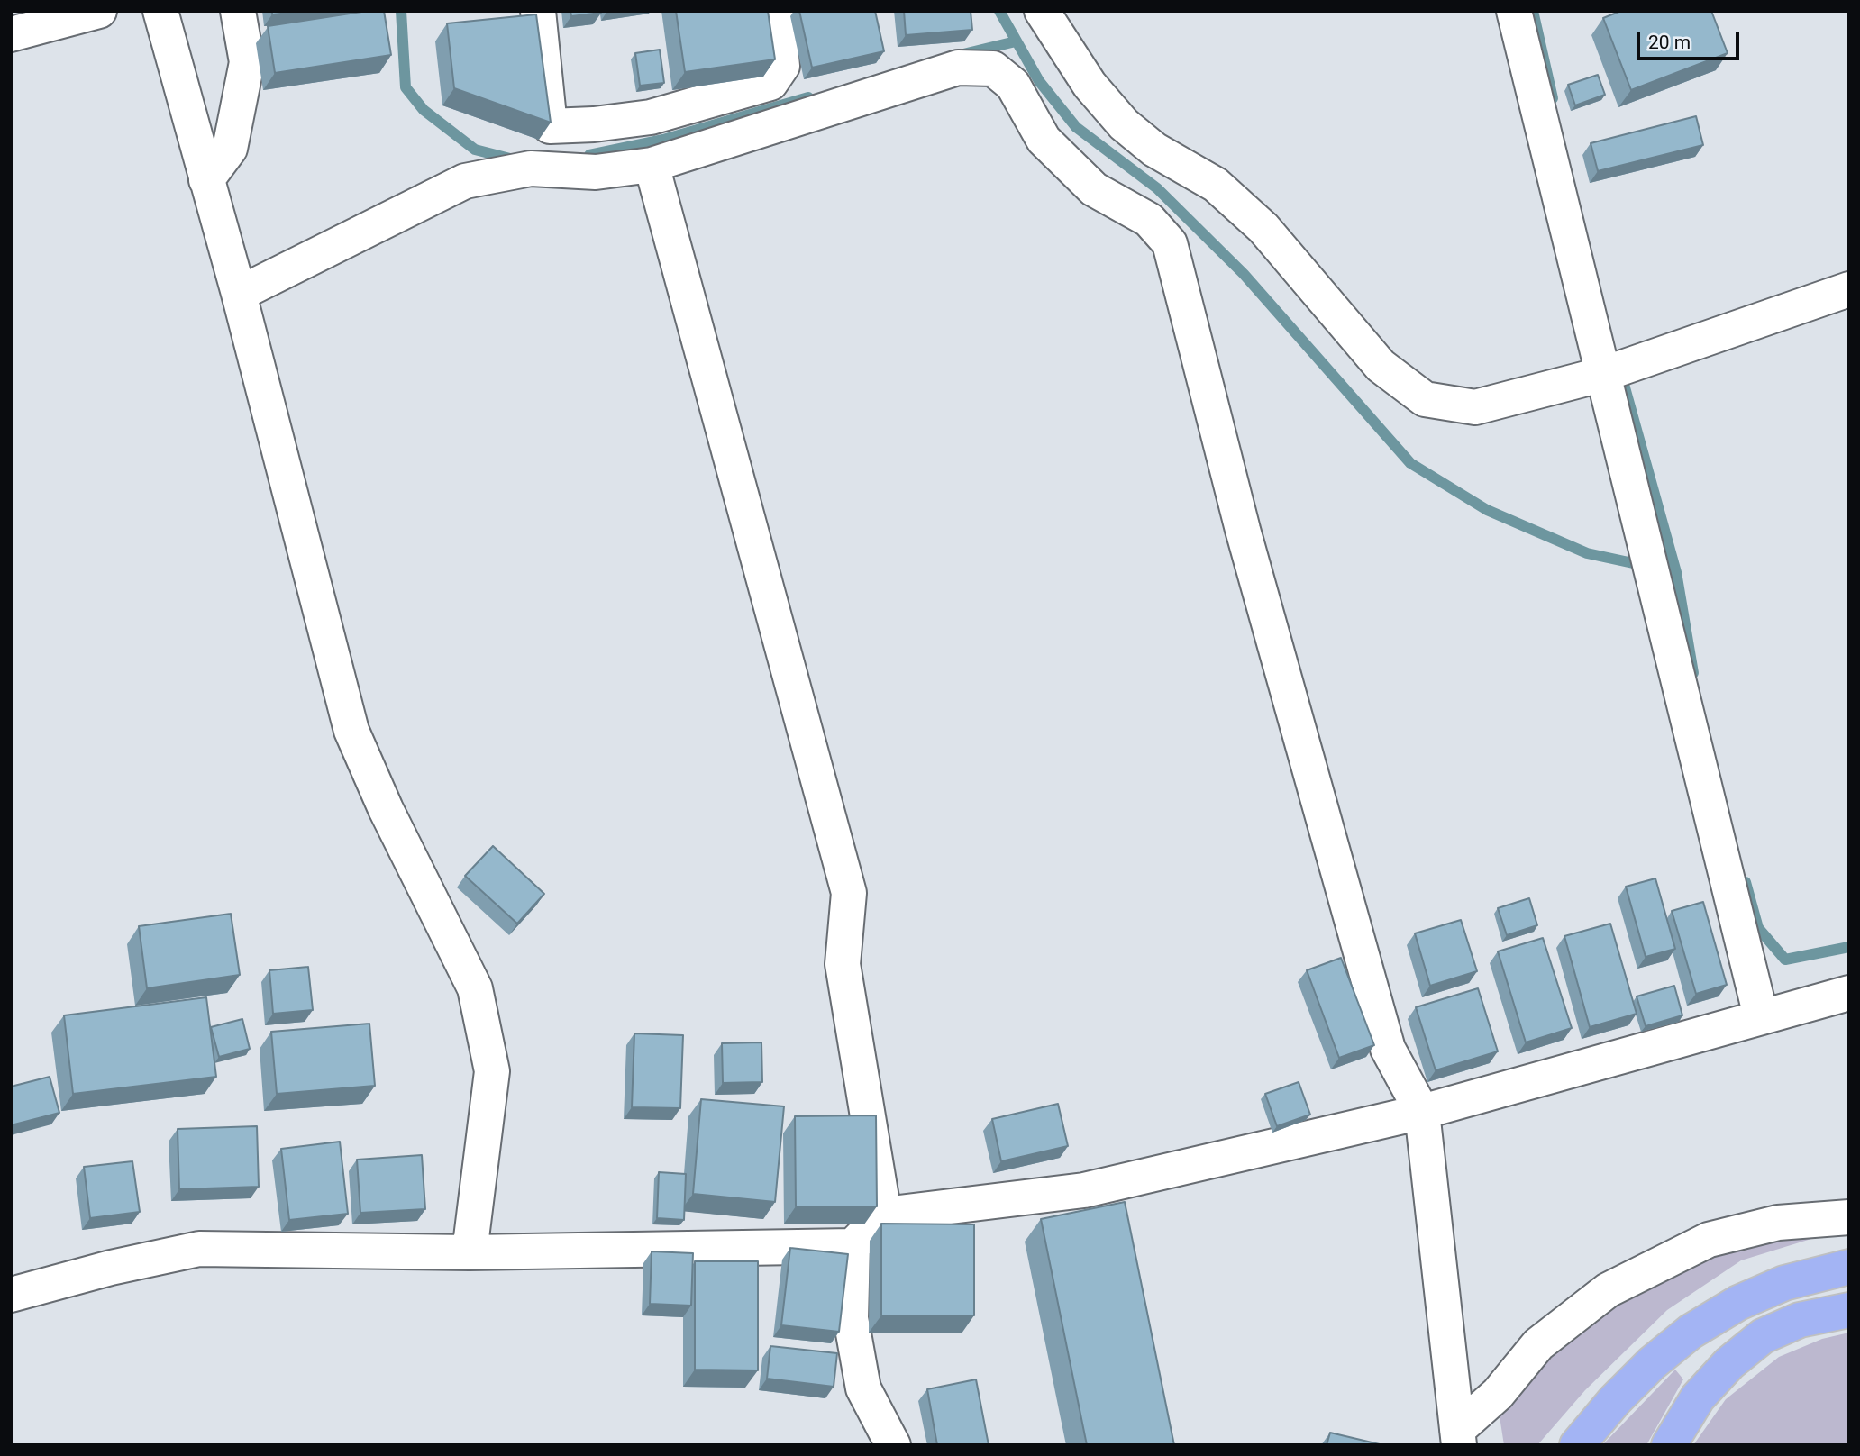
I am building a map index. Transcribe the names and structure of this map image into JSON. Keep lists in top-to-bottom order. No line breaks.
{"scale_bar":"20 m"}
